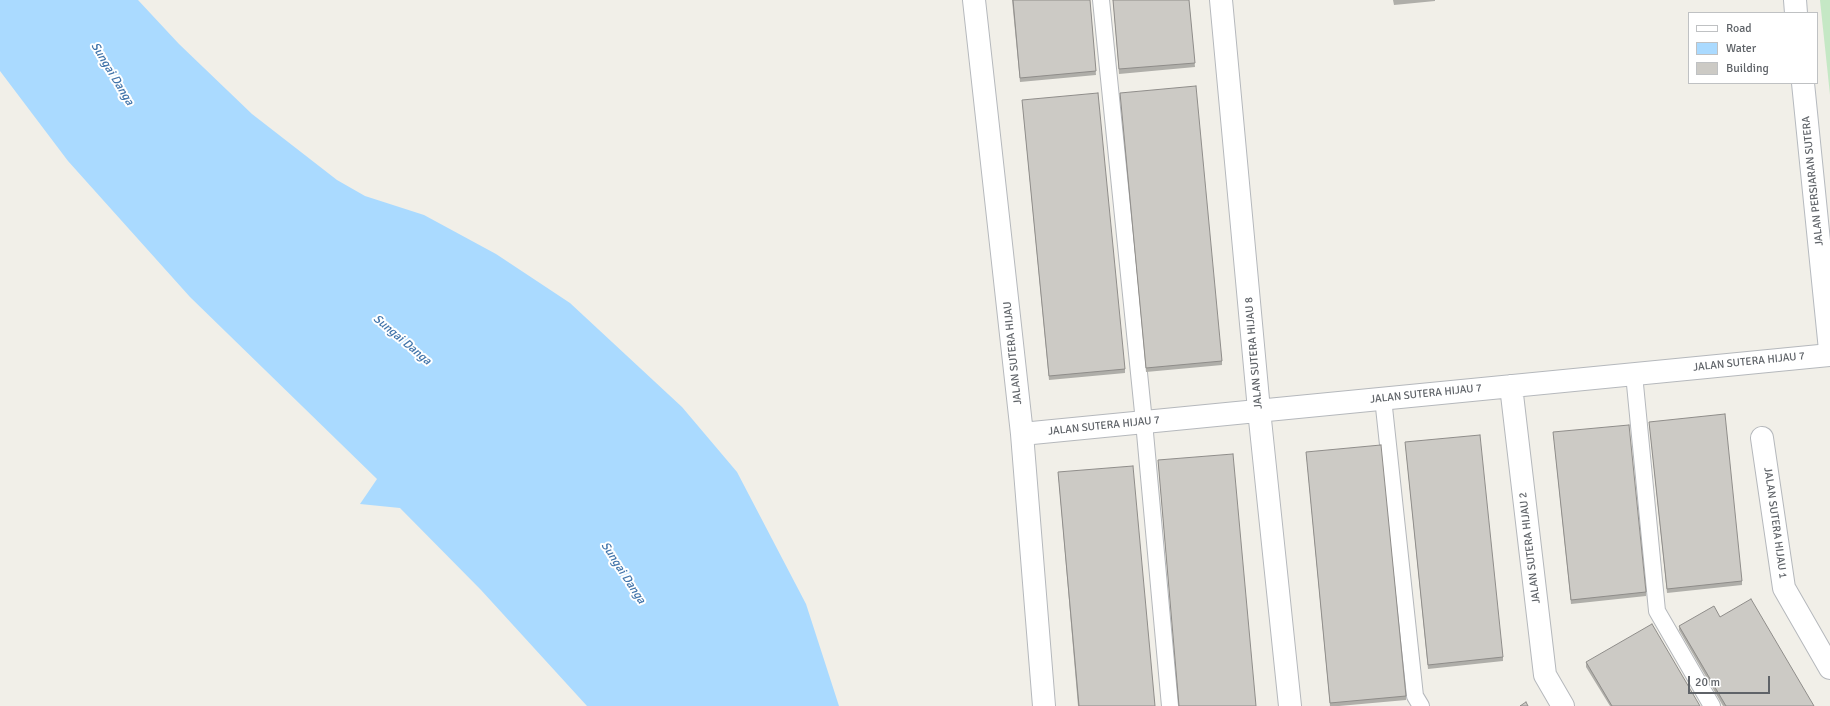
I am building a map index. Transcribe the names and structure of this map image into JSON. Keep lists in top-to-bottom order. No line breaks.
{"streets":{"street":["JALAN PERSIARAN SUTERA","JALAN SUTERA HIJAU","JALAN SUTERA HIJAU 8","JALAN SUTERA HIJAU 7","JALAN SUTERA HIJAU 1","JALAN SUTERA HIJAU 2"]},"crossings":[["JALAN SUTERA HIJAU","JALAN SUTERA HIJAU 7"],["JALAN SUTERA HIJAU 8","JALAN SUTERA HIJAU 7"],["JALAN SUTERA HIJAU 7","JALAN SUTERA HIJAU 2"]],"water":["Sungai Danga"],"legend":["Road","Water","Building"],"scale_bar":"20 m"}
